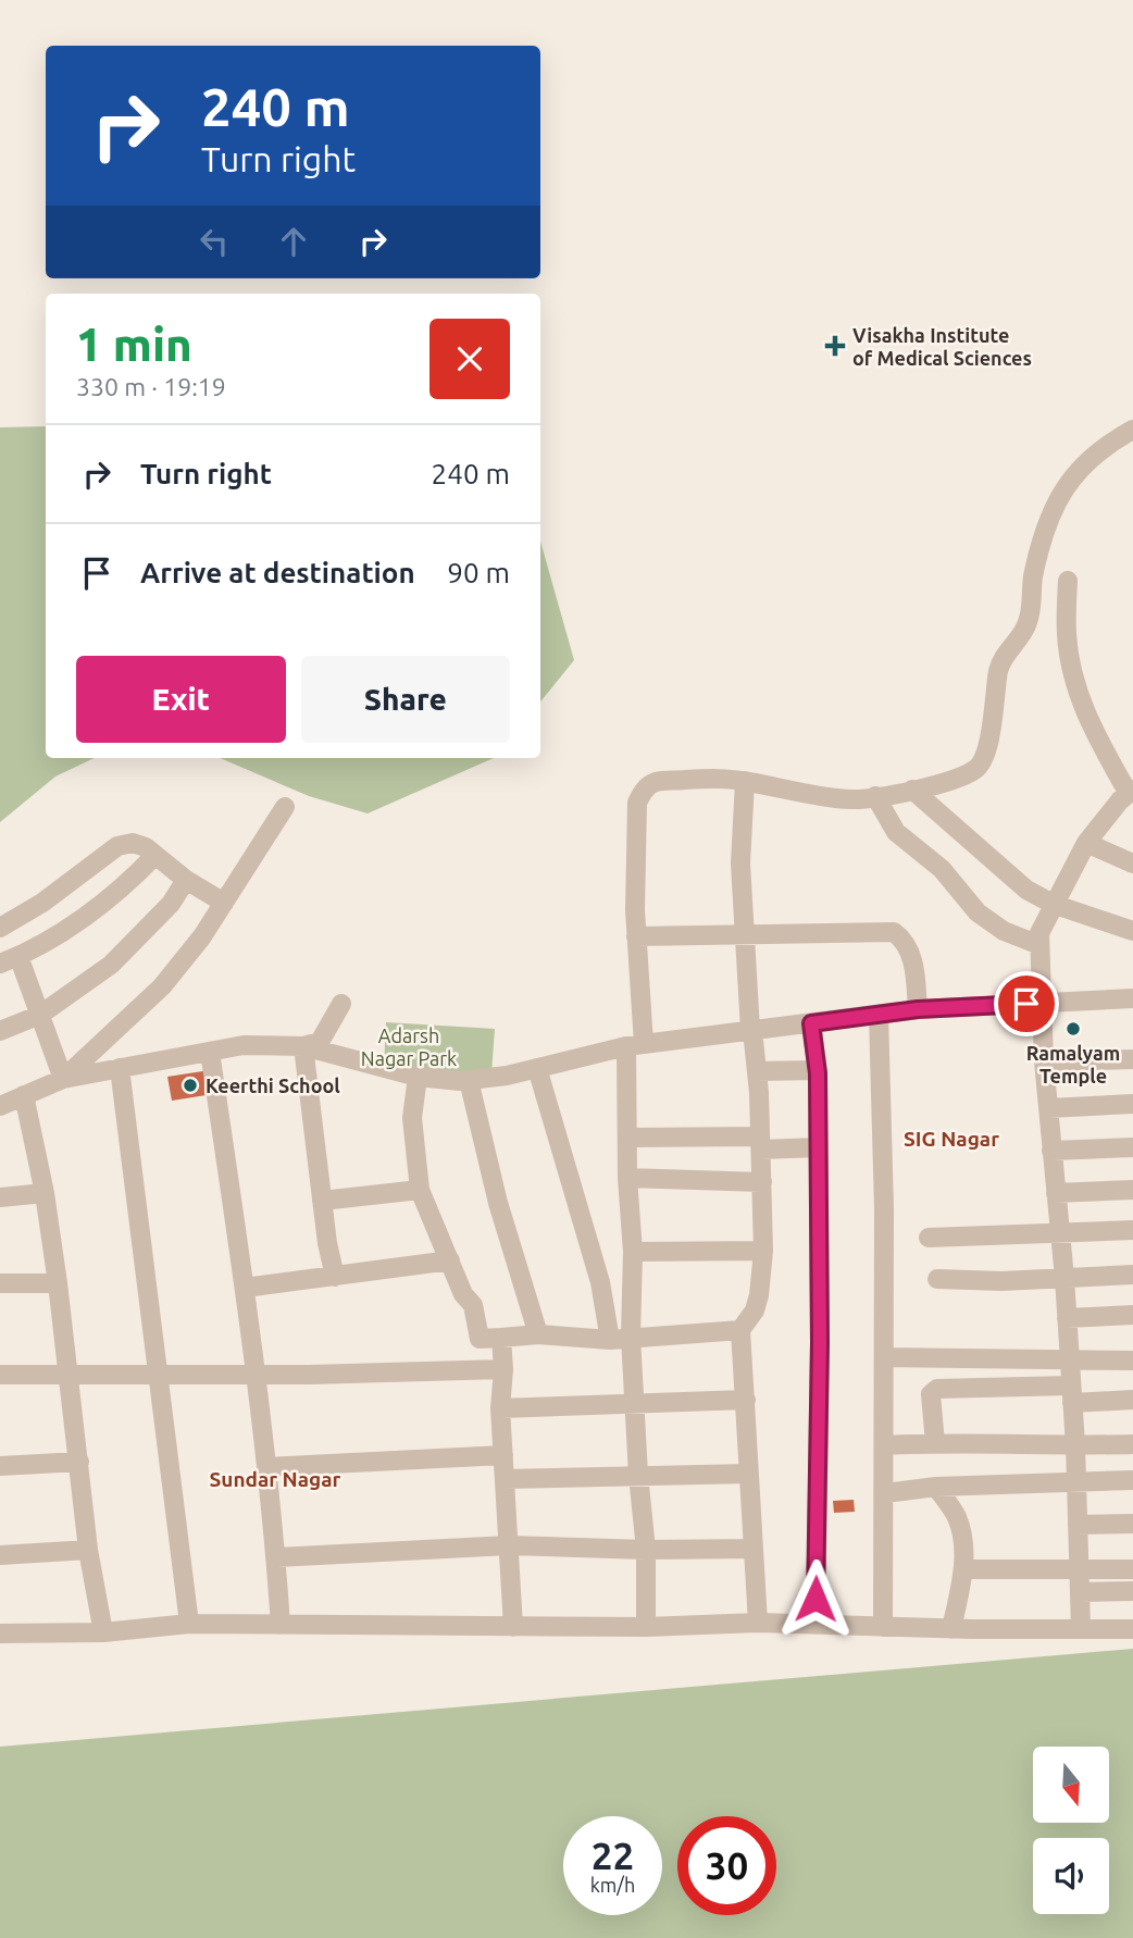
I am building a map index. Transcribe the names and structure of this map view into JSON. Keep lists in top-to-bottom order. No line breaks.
{"districts":["SIG Nagar","Sundar Nagar"],"parks":["Adarsh Nagar Park"],"places":{"health":["Visakha Institute of Medical Sciences"],"other":["Ramalyam Temple","Keerthi School"]},"north":"bottom","page":{"turn":["240 m","Turn right"],"heading":["1 min","330 m · 19:19"],"list":[{"name":"Turn right","value":"240 m"},{"name":"Arrive at destination","value":"90 m"}],"buttons":["Exit","Share"],"speed":"22 km/h","limit":"30"}}
